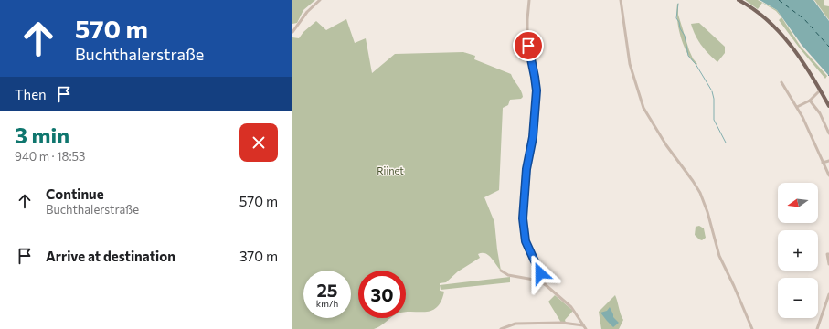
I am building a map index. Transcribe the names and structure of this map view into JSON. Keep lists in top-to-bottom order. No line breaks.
{"parks":["Riinet"],"north":"left","page":{"turn":["570 m","Buchthalerstraße"],"then":"Then","heading":["3 min","940 m · 18:53"],"list":[{"name":"Continue","note":"Buchthalerstraße","value":"570 m"},{"name":"Arrive at destination","value":"370 m"}],"map_buttons":["+","−"],"speed":"25 km/h","limit":"30"}}
